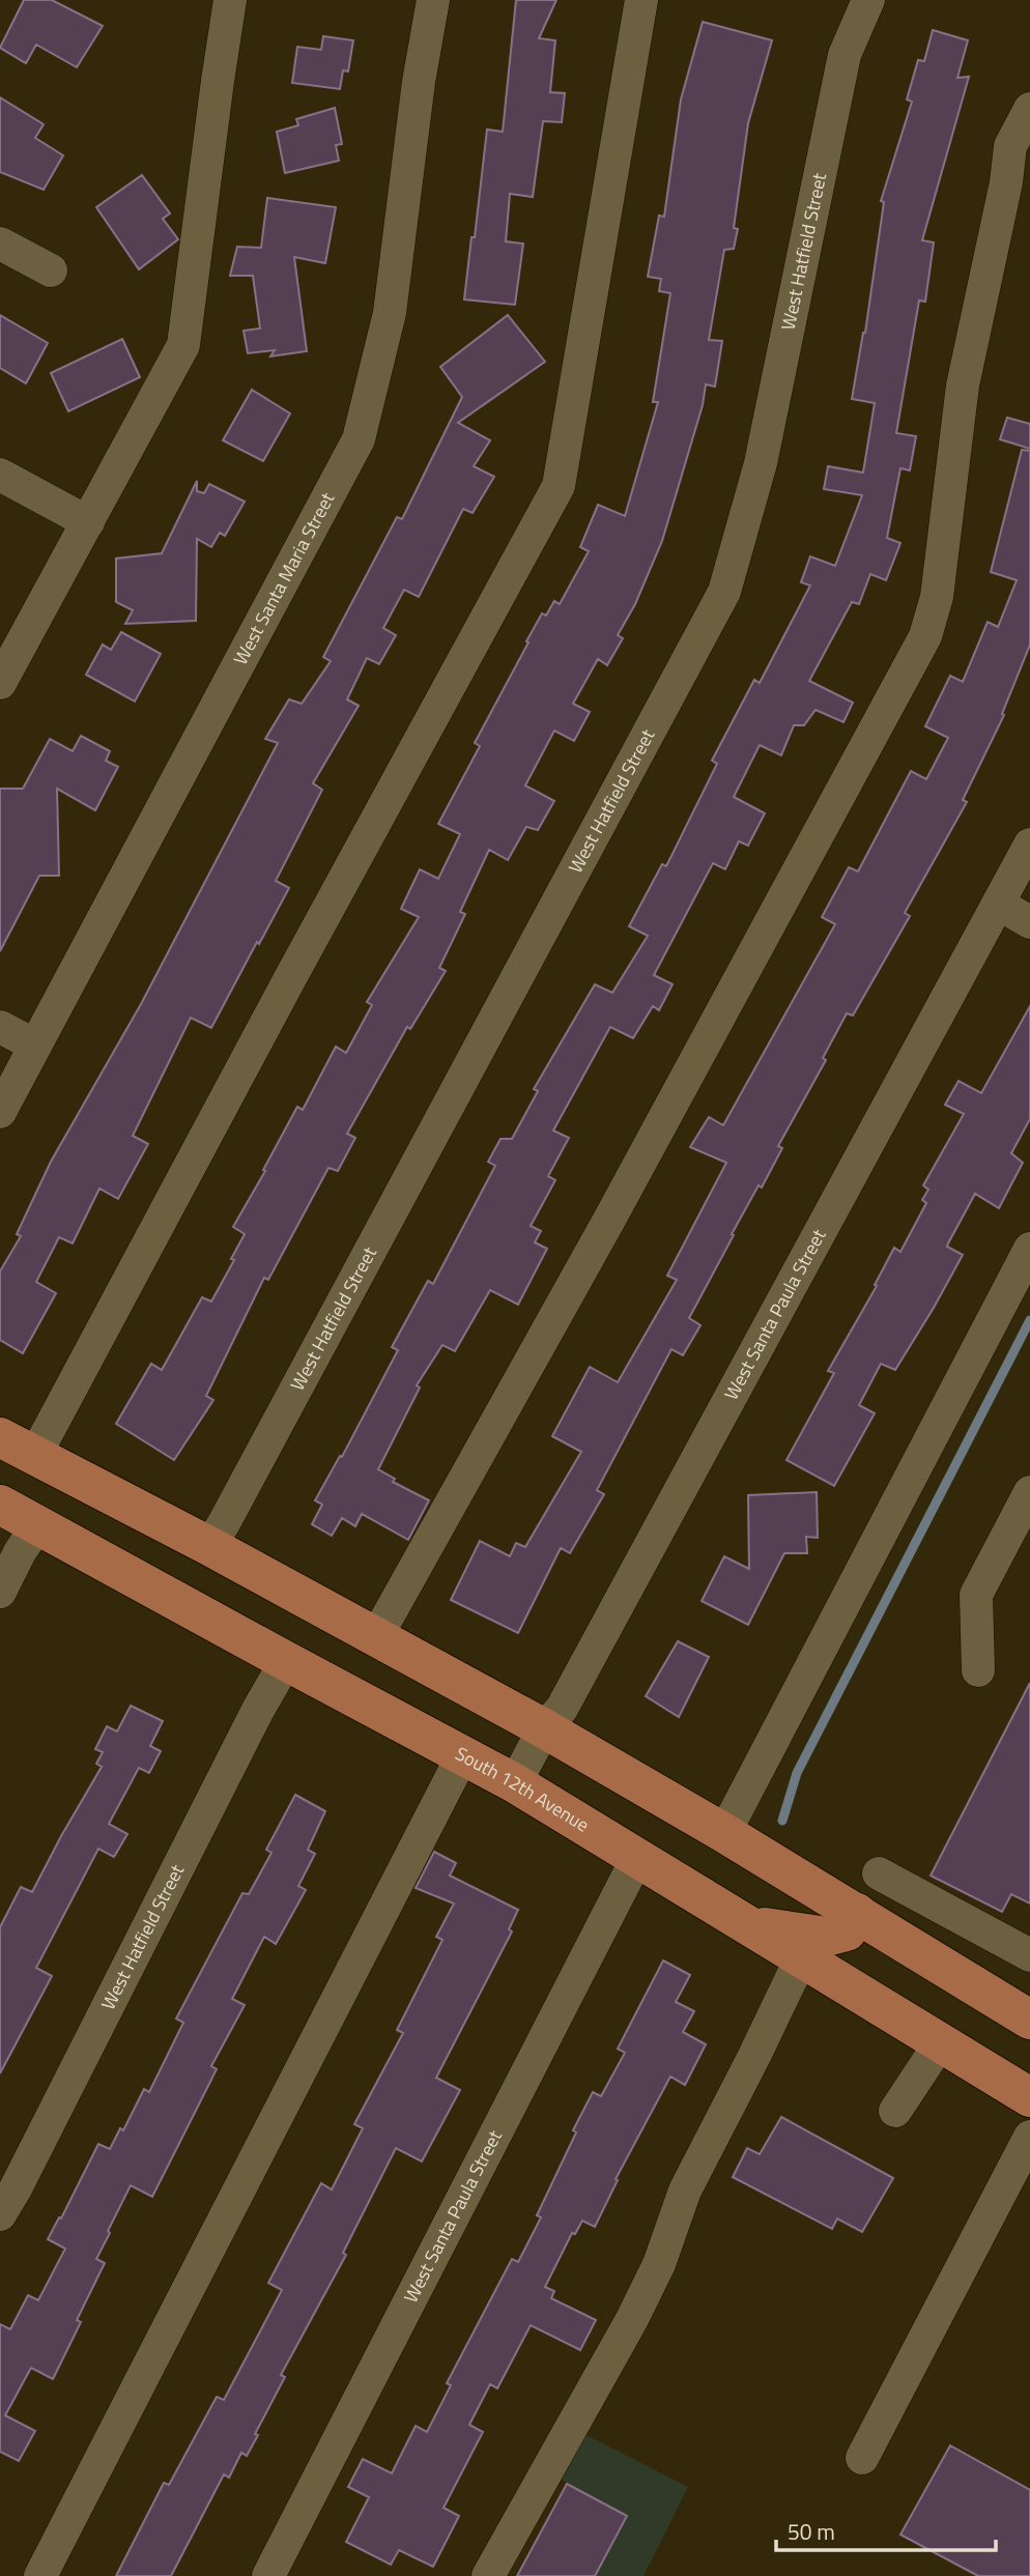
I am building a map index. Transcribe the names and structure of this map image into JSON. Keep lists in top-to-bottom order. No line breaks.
{"streets":{"main road":["South 12th Avenue"],"street":["West Hatfield Street","West Santa Maria Street","West Santa Paula Street"]},"crossings":[["West Hatfield Street","South 12th Avenue"],["West Santa Paula Street","South 12th Avenue"]],"scale_bar":"50 m"}
